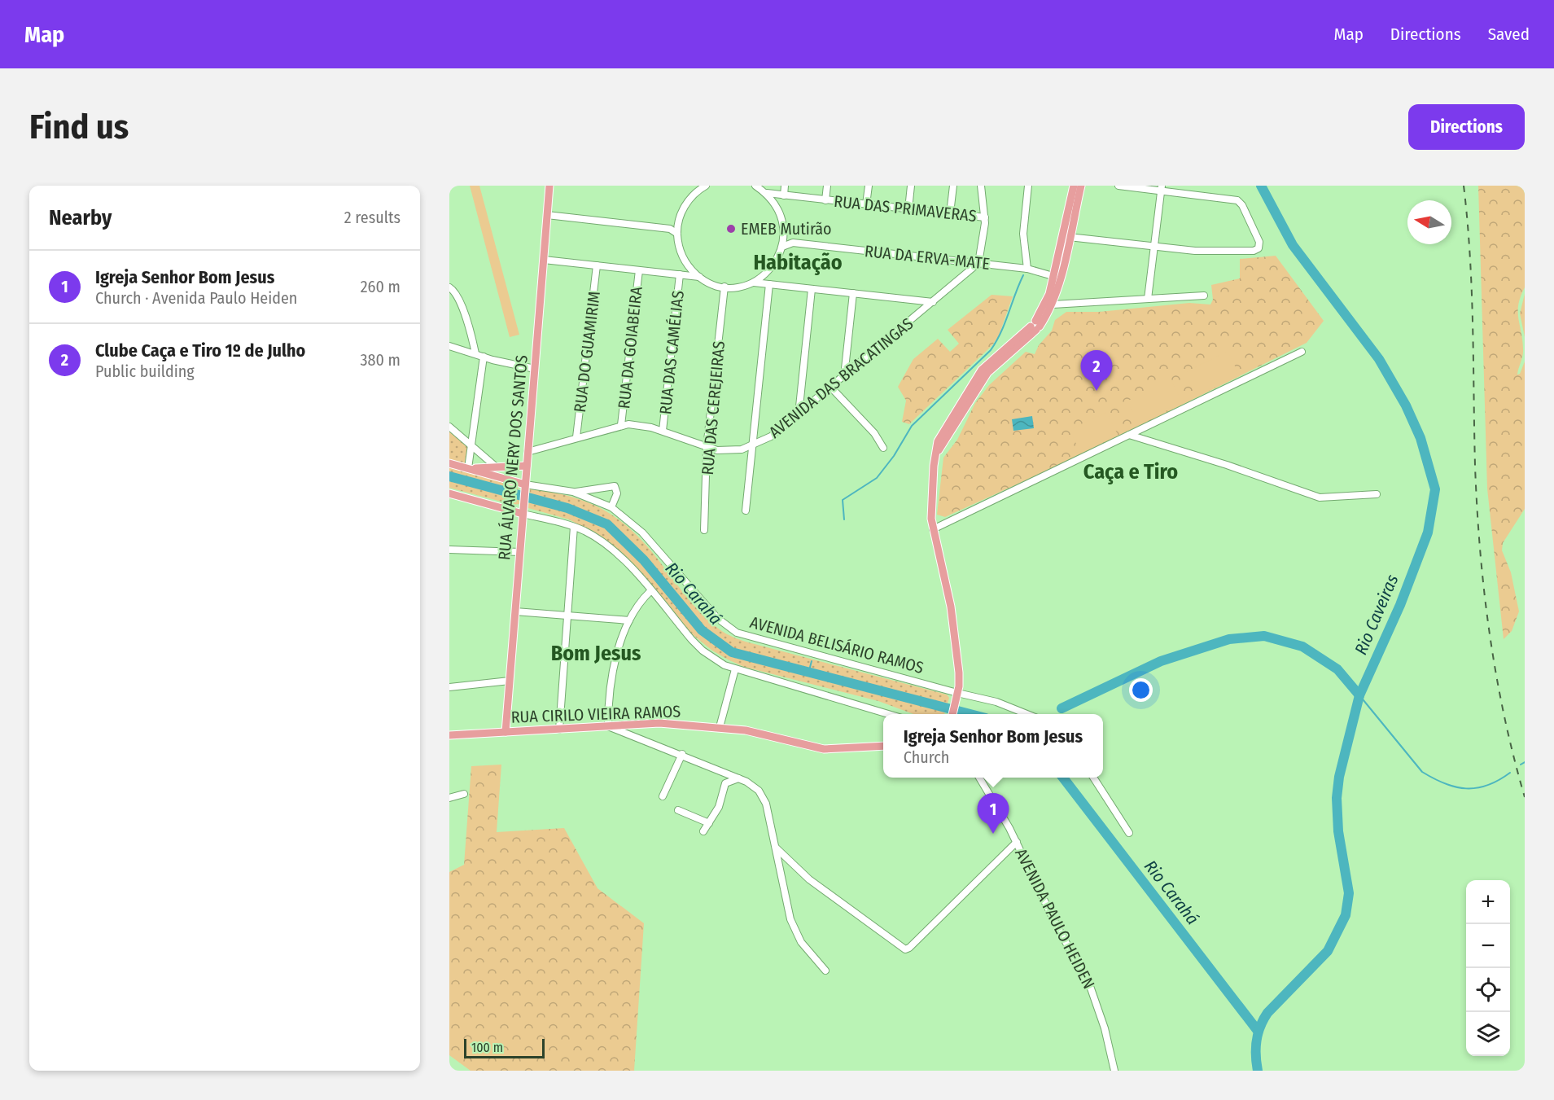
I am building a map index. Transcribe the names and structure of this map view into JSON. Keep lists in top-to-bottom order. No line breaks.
{"streets":{"main road":["RUA ÁLVARO NERY DOS SANTOS","AVENIDA BELISÁRIO RAMOS","RUA CIRILO VIEIRA RAMOS"],"street":["RUA DAS PRIMAVERAS","RUA DA ERVA-MATE","RUA DA GOIABEIRA","RUA DO GUAMIRIM","RUA DAS CAMÉLIAS","AVENIDA DAS BRACATINGAS","RUA DAS CEREJEIRAS","AVENIDA PAULO HEIDEN"]},"crossings":[["RUA DA ERVA-MATE","AVENIDA DAS BRACATINGAS"],["RUA DA GOIABEIRA","AVENIDA DAS BRACATINGAS"],["RUA DO GUAMIRIM","AVENIDA DAS BRACATINGAS"],["RUA DAS CAMÉLIAS","AVENIDA DAS BRACATINGAS"],["AVENIDA DAS BRACATINGAS","RUA DAS CEREJEIRAS"],["AVENIDA DAS BRACATINGAS","RUA ÁLVARO NERY DOS SANTOS"],["RUA ÁLVARO NERY DOS SANTOS","AVENIDA BELISÁRIO RAMOS"],["RUA ÁLVARO NERY DOS SANTOS","RUA CIRILO VIEIRA RAMOS"]],"districts":["Habitação","Caça e Tiro","Bom Jesus"],"water":["Rio Carahá","Rio Caveiras"],"places":["EMEB Mutirão"],"scale_bar":"100 m","north":"left","page":{"header":"Map","nav":["Map","Directions","Saved"],"buttons":"Directions","title":"Find us","heading":["Nearby","2 results"],"list":[{"mark":"1","name":"Igreja Senhor Bom Jesus","note":"Church · Avenida Paulo Heiden","value":"260 m"},{"mark":"2","name":"Clube Caça e Tiro 1º de Julho","note":"Public building","value":"380 m"}],"pins":["2","1"],"popup":["Igreja Senhor Bom Jesus","Church"],"map_buttons":["+","−"],"scale":"100 m"}}
